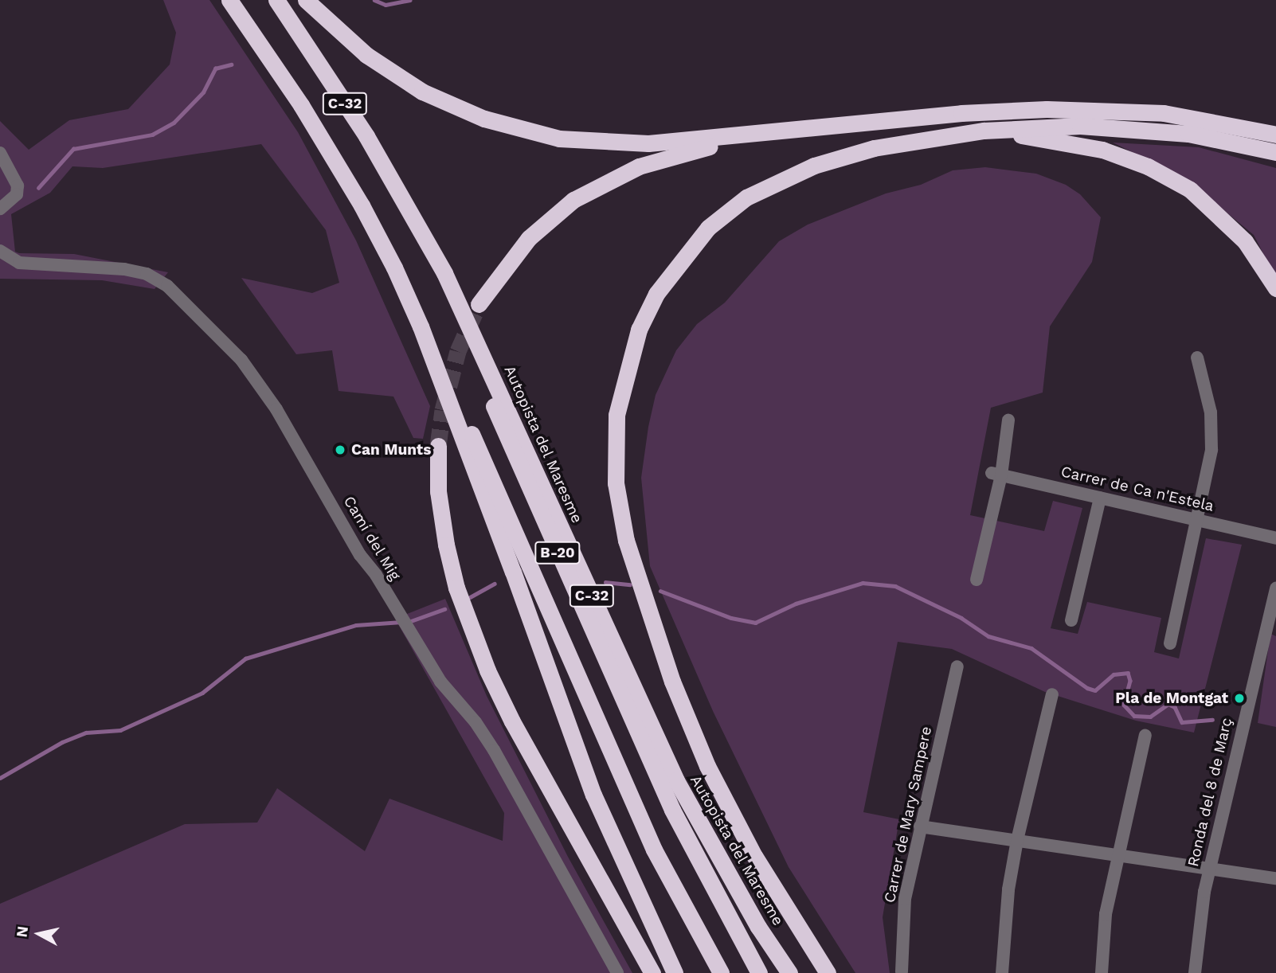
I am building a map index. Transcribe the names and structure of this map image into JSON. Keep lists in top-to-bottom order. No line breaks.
{"streets":{"highway":["C-32","Autopista del Maresme","B-20"],"street":["Carrer de Ca n'Estela","Camí del Mig","Ronda del 8 de Març","Carrer de Mary Sampere"]},"crossings":[["C-32","B-20"],["Autopista del Maresme","B-20"]],"places":["Can Munts","Pla de Montgat"],"north":"left"}
